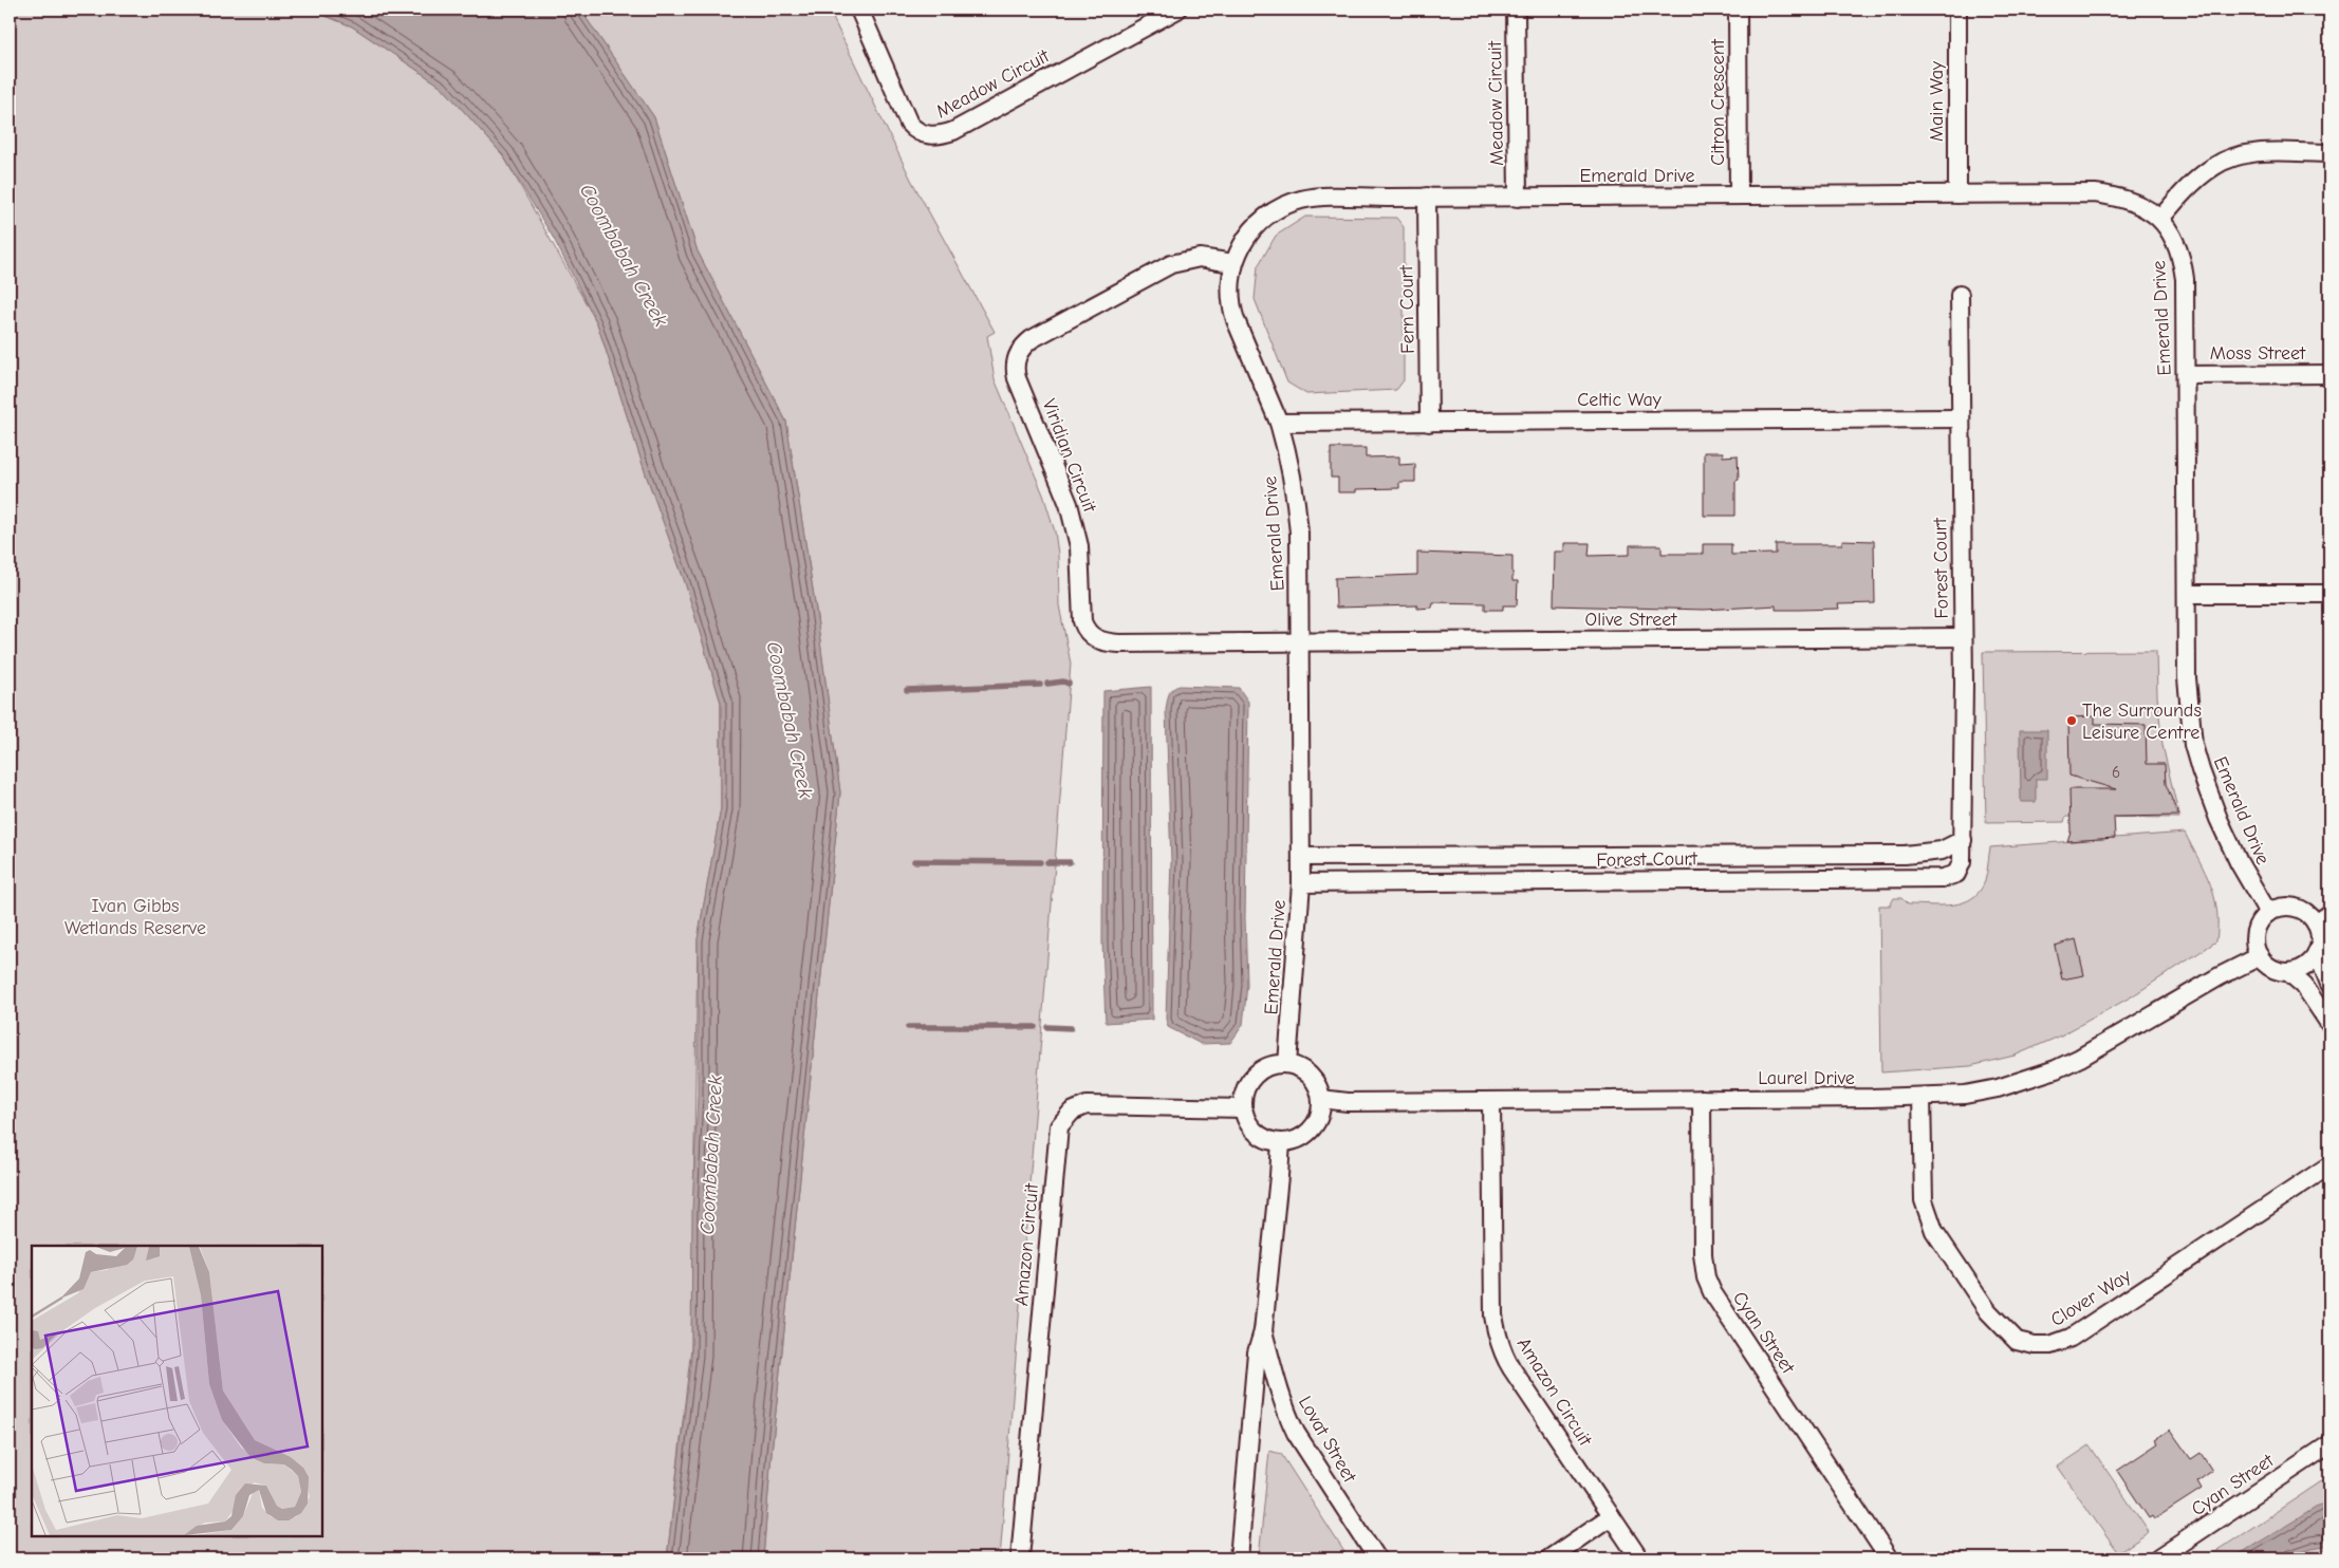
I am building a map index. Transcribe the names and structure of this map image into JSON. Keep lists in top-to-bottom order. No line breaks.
{"streets":{"street":["Meadow Circuit","Main Way","Citron Crescent","Emerald Drive","Fern Court","Moss Street","Celtic Way","Viridian Circuit","Forest Court","Olive Street","Laurel Drive","Amazon Circuit","Clover Way","Cyan Street","Lovat Street"]},"crossings":[["Meadow Circuit","Emerald Drive"],["Main Way","Emerald Drive"],["Citron Crescent","Emerald Drive"],["Emerald Drive","Fern Court"],["Emerald Drive","Moss Street"],["Emerald Drive","Celtic Way"],["Emerald Drive","Viridian Circuit"],["Emerald Drive","Forest Court"],["Emerald Drive","Olive Street"],["Emerald Drive","Laurel Drive"],["Emerald Drive","Amazon Circuit"],["Emerald Drive","Lovat Street"],["Fern Court","Celtic Way"],["Celtic Way","Forest Court"],["Viridian Circuit","Olive Street"],["Forest Court","Olive Street"],["Laurel Drive","Amazon Circuit"],["Laurel Drive","Clover Way"],["Laurel Drive","Cyan Street"],["Laurel Drive","Lovat Street"],["Amazon Circuit","Lovat Street"]],"water":["Coombabah Creek"],"parks":["Ivan Gibbs Wetlands Reserve"],"places":["The Surrounds Leisure Centre"],"house_numbers":["6"]}
